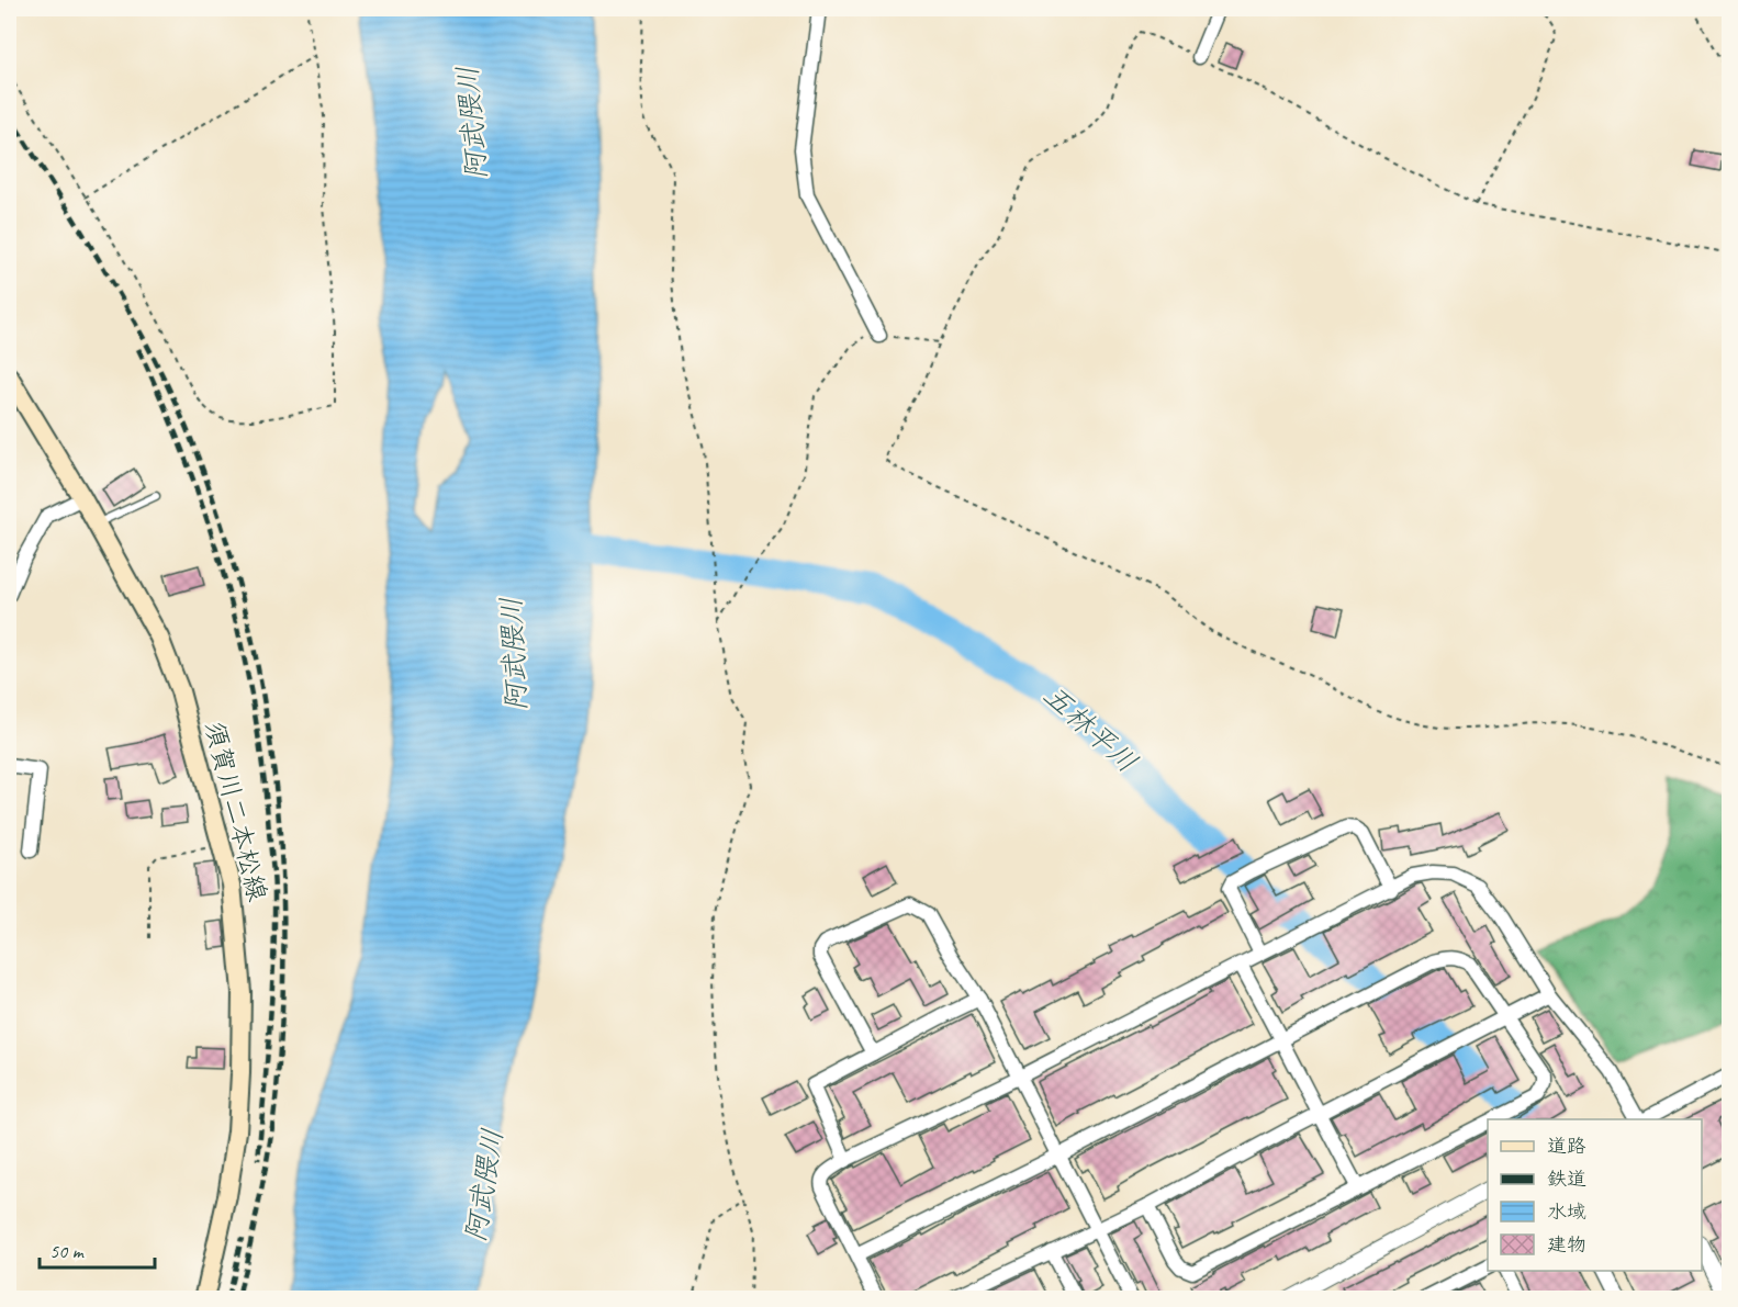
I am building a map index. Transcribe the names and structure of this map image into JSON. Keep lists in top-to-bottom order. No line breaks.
{"streets":{"main road":["須賀川二本松線"]},"water":["阿武隈川","五林平川"],"legend":["道路","鉄道","水域","建物"],"scale_bar":"50 m"}
